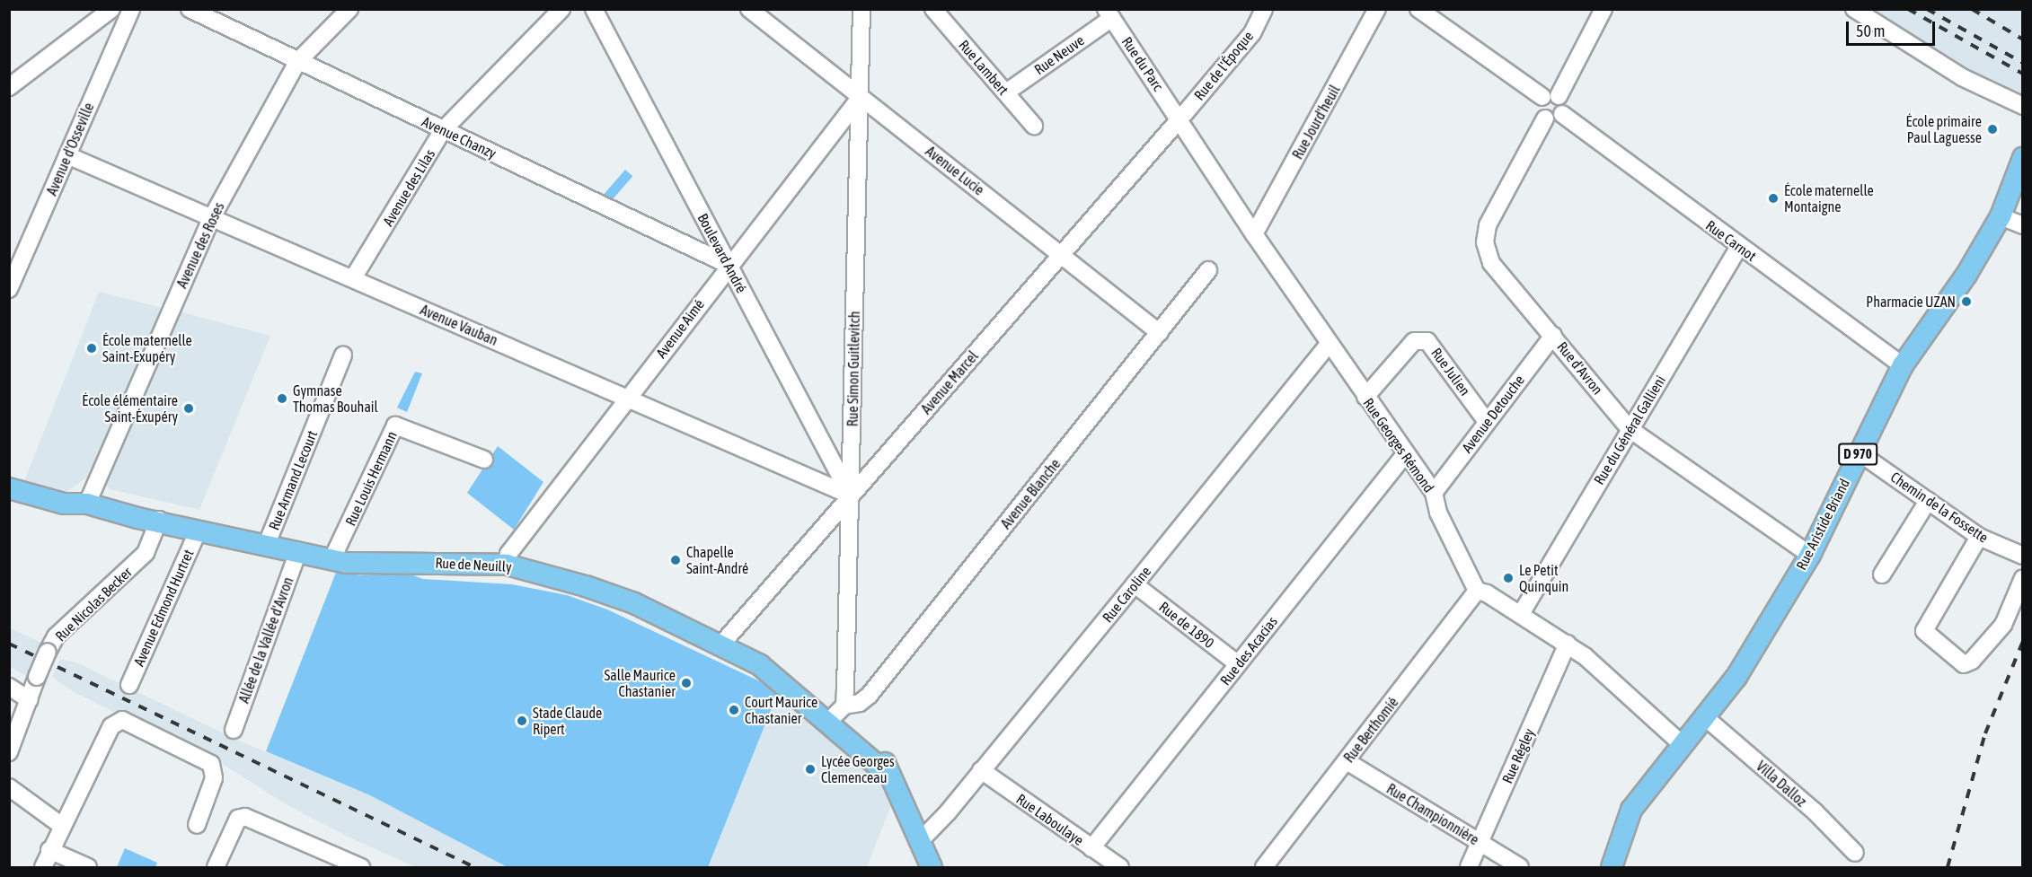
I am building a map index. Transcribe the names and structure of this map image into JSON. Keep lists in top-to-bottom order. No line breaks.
{"streets":{"main road":["D 970","Rue Aristide Briand","Rue de Neuilly"],"street":["Rue Neuve","Rue du Parc","Rue de l'Époque","Rue Lambert","Rue Jourd'heuil","Avenue Chanzy","Avenue d'Osseville","Avenue Lucie","Avenue des Lilas","Rue Carnot","Avenue des Roses","Boulevard André","Avenue Vauban","Avenue Aimé","Rue d'Avron","Rue Simon Guitlevitch","Rue Julien","Avenue Marcel","Avenue Detouche","Rue du Général Gallieni","Rue Georges Rémond","Rue Louis Hermann","Rue Armand Lecourt","Avenue Blanche","Chemin de la Fossette","Rue Caroline","Rue Nicolas Becker","Avenue Edmond Hurtret","Rue de 1890","Allée de la Vallée d'Avron","Rue des Acacias","Rue Berthomié","Rue Régley","Villa Dalloz","Rue Championnière","Rue Laboulaye"]},"crossings":[["Rue Neuve","Rue du Parc"],["Rue Neuve","Rue Lambert"],["Rue du Parc","Rue de l'Époque"],["Rue du Parc","Avenue Marcel"],["Rue du Parc","Rue Georges Rémond"],["Rue de l'Époque","Avenue Marcel"],["Rue de l'Époque","Rue Georges Rémond"],["Rue Jourd'heuil","Rue Georges Rémond"],["Avenue Chanzy","Avenue des Lilas"],["Avenue Chanzy","Avenue des Roses"],["Avenue Chanzy","Boulevard André"],["Avenue Chanzy","Avenue Aimé"],["Avenue d'Osseville","Avenue Vauban"],["Avenue Lucie","Avenue Aimé"],["Avenue Lucie","Rue Simon Guitlevitch"],["Avenue Lucie","Avenue Marcel"],["Avenue Lucie","Avenue Blanche"],["Avenue des Lilas","Avenue Vauban"],["Rue Carnot","Rue d'Avron"],["Rue Carnot","Rue du Général Gallieni"],["Rue Carnot","Rue Aristide Briand"],["Avenue des Roses","Avenue Vauban"],["Avenue des Roses","Rue de Neuilly"],["Boulevard André","Avenue Vauban"],["Boulevard André","Avenue Aimé"],["Boulevard André","Rue Simon Guitlevitch"],["Boulevard André","Avenue Marcel"],["Avenue Vauban","Avenue Aimé"],["Avenue Vauban","Rue Simon Guitlevitch"],["Avenue Vauban","Avenue Marcel"],["Avenue Aimé","Rue Simon Guitlevitch"],["Avenue Aimé","Rue de Neuilly"],["Rue d'Avron","Avenue Detouche"],["Rue d'Avron","Rue du Général Gallieni"],["Rue d'Avron","Rue Aristide Briand"],["Rue Simon Guitlevitch","Avenue Marcel"],["Rue Simon Guitlevitch","Avenue Blanche"],["Rue Simon Guitlevitch","Rue de Neuilly"],["Rue Julien","Avenue Detouche"],["Rue Julien","Rue Georges Rémond"],["Avenue Marcel","Rue Georges Rémond"],["Avenue Marcel","Rue de Neuilly"],["Avenue Detouche","Rue Georges Rémond"],["Rue Georges Rémond","Rue Caroline"],["Rue Georges Rémond","Rue des Acacias"],["Rue Georges Rémond","Rue Berthomié"],["Rue Louis Hermann","Rue de Neuilly"],["Rue Armand Lecourt","Rue de Neuilly"],["Avenue Blanche","Rue de Neuilly"],["Chemin de la Fossette","Rue Aristide Briand"],["Rue Aristide Briand","Villa Dalloz"],["Rue de Neuilly","Rue Caroline"],["Rue de Neuilly","Rue Nicolas Becker"],["Rue de Neuilly","Avenue Edmond Hurtret"],["Rue de Neuilly","Allée de la Vallée d'Avron"],["Rue Caroline","Rue de 1890"],["Rue Caroline","Rue Laboulaye"],["Rue de 1890","Rue des Acacias"],["Rue des Acacias","Rue Laboulaye"],["Rue Berthomié","Rue Championnière"],["Rue Régley","Rue Championnière"]],"places":["École primaire Paul Laguesse","École maternelle Montaigne","Pharmacie UZAN","École maternelle Saint-Exupéry","Gymnase Thomas Bouhail","École élémentaire Saint-Éxupéry","Chapelle Saint-André","Le Petit Quinquin","Salle Maurice Chastanier","Court Maurice Chastanier","Stade Claude Ripert","Lycée Georges Clemenceau"],"scale_bar":"50 m"}
